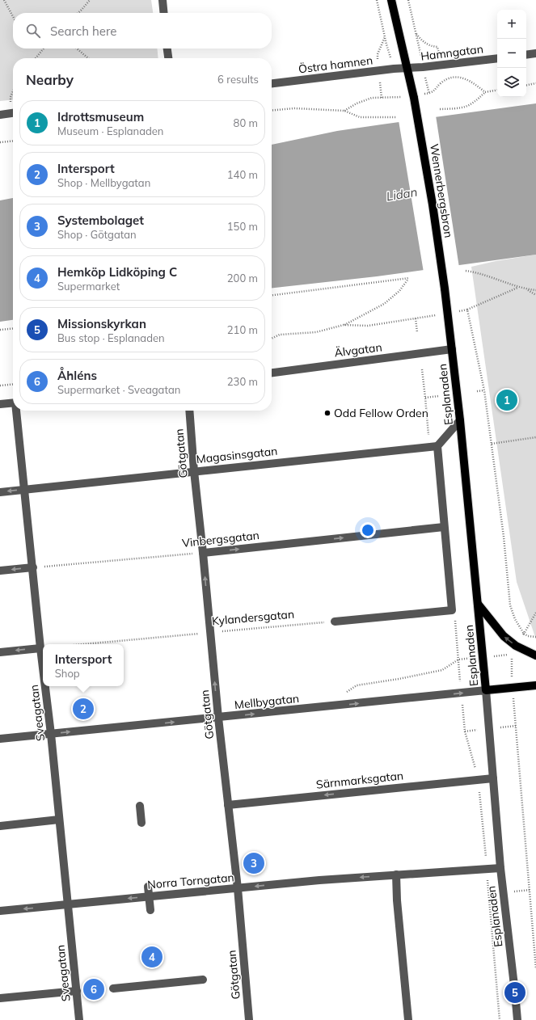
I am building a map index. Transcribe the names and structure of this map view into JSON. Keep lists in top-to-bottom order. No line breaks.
{"streets":{"main road":["Wennerbergsbron","Esplanaden","Mellbygatan"],"street":["Hamngatan","Östra hamnen","Älvgatan","Götgatan","Magasinsgatan","Vinbergsgatan","Sveagatan","Särnmarksgatan","Norra Torngatan"],"path":["Kylandersgatan"]},"crossings":[["Hamngatan","Östra hamnen"],["Hamngatan","Wennerbergsbron"],["Östra hamnen","Wennerbergsbron"],["Wennerbergsbron","Esplanaden"],["Älvgatan","Esplanaden"],["Esplanaden","Mellbygatan"],["Esplanaden","Särnmarksgatan"],["Esplanaden","Norra Torngatan"],["Götgatan","Magasinsgatan"],["Götgatan","Vinbergsgatan"],["Götgatan","Kylandersgatan"],["Götgatan","Mellbygatan"],["Götgatan","Särnmarksgatan"],["Götgatan","Norra Torngatan"],["Magasinsgatan","Sveagatan"],["Vinbergsgatan","Sveagatan"],["Mellbygatan","Sveagatan"],["Sveagatan","Norra Torngatan"]],"one_way":["Vinbergsgatan","Mellbygatan","Särnmarksgatan","Norra Torngatan"],"water":["Lidan"],"places":["Odd Fellow Orden"],"page":{"map_buttons":["+","−"],"search":"Search here","heading":["Nearby","6 results"],"list":[{"mark":"1","name":"Idrottsmuseum","note":"Museum · Esplanaden","value":"80 m"},{"mark":"2","name":"Intersport","note":"Shop · Mellbygatan","value":"140 m"},{"mark":"3","name":"Systembolaget","note":"Shop · Götgatan","value":"150 m"},{"mark":"4","name":"Hemköp Lidköping C","note":"Supermarket","value":"200 m"},{"mark":"5","name":"Missionskyrkan","note":"Bus stop · Esplanaden","value":"210 m"},{"mark":"6","name":"Åhléns","note":"Supermarket · Sveagatan","value":"230 m"}],"pins":["1","2","3","4","6","5"],"popup":["Intersport","Shop"]}}
